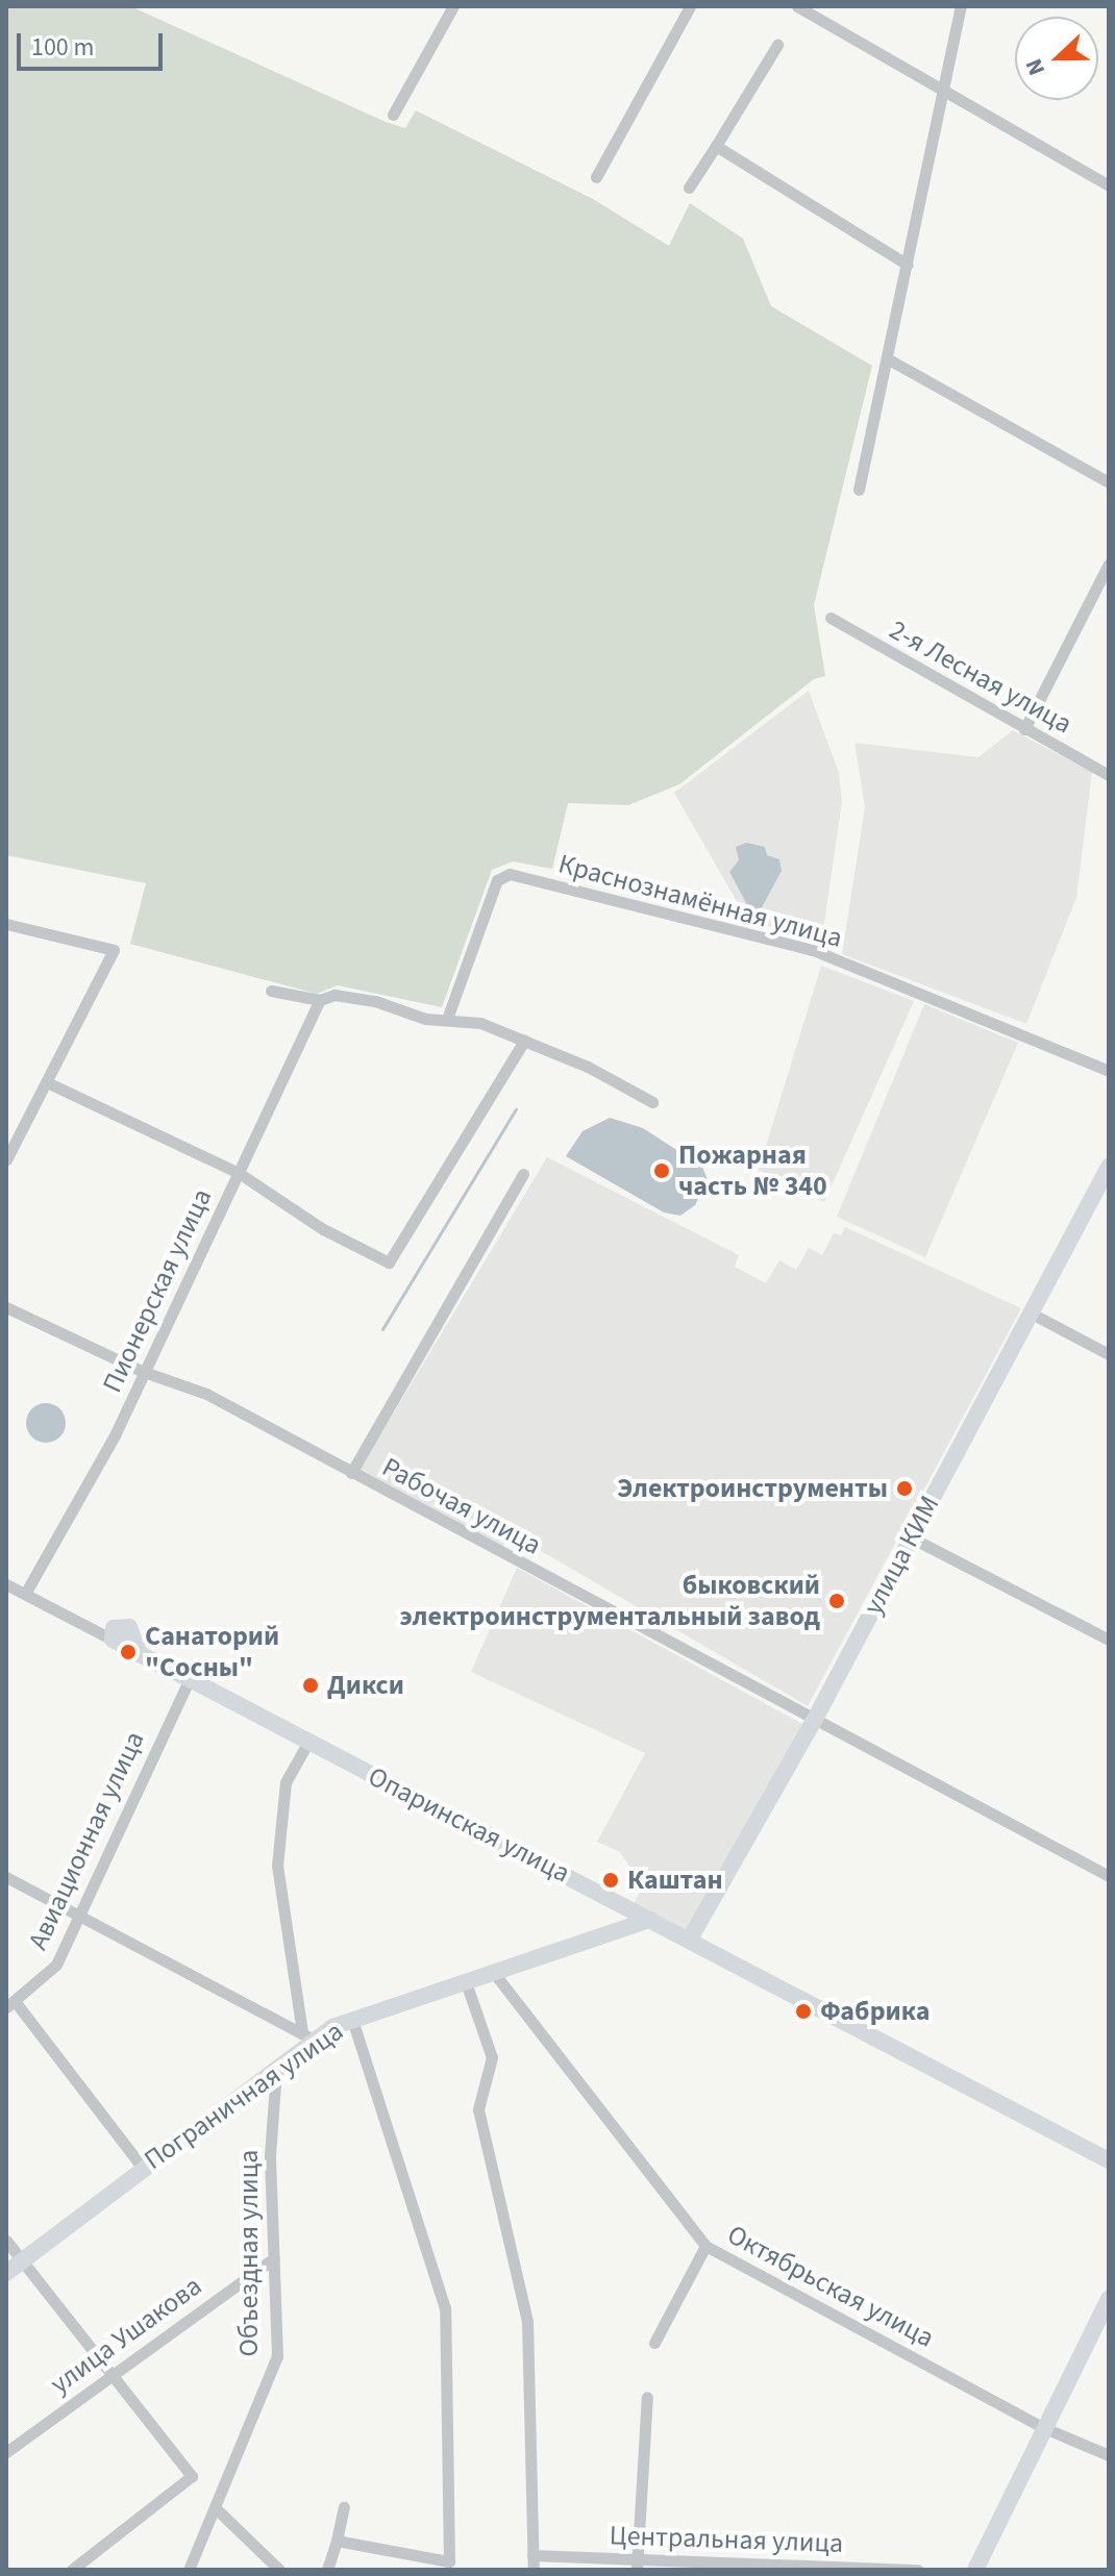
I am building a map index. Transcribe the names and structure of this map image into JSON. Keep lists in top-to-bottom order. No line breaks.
{"streets":{"street":["2-я Лесная улица","Краснознамённая улица","Пионерская улица","Рабочая улица","улица КИМ","Опаринская улица","Авиационная улица","Пограничная улица","Объездная улица","Октябрьская улица","улица Ушакова","Центральная улица"]},"crossings":[["Пионерская улица","Рабочая улица"],["Рабочая улица","улица КИМ"],["улица КИМ","Опаринская улица"],["Опаринская улица","Авиационная улица"],["Опаринская улица","Пограничная улица"],["Пограничная улица","Объездная улица"],["Пограничная улица","Октябрьская улица"],["Объездная улица","улица Ушакова"]],"places":["Пожарная часть № 340","Электроинструменты","быковский электроинструментальный завод","Санаторий \"Сосны\"","Дикси","Каштан","Фабрика"],"scale_bar":"100 m","north":"left"}
